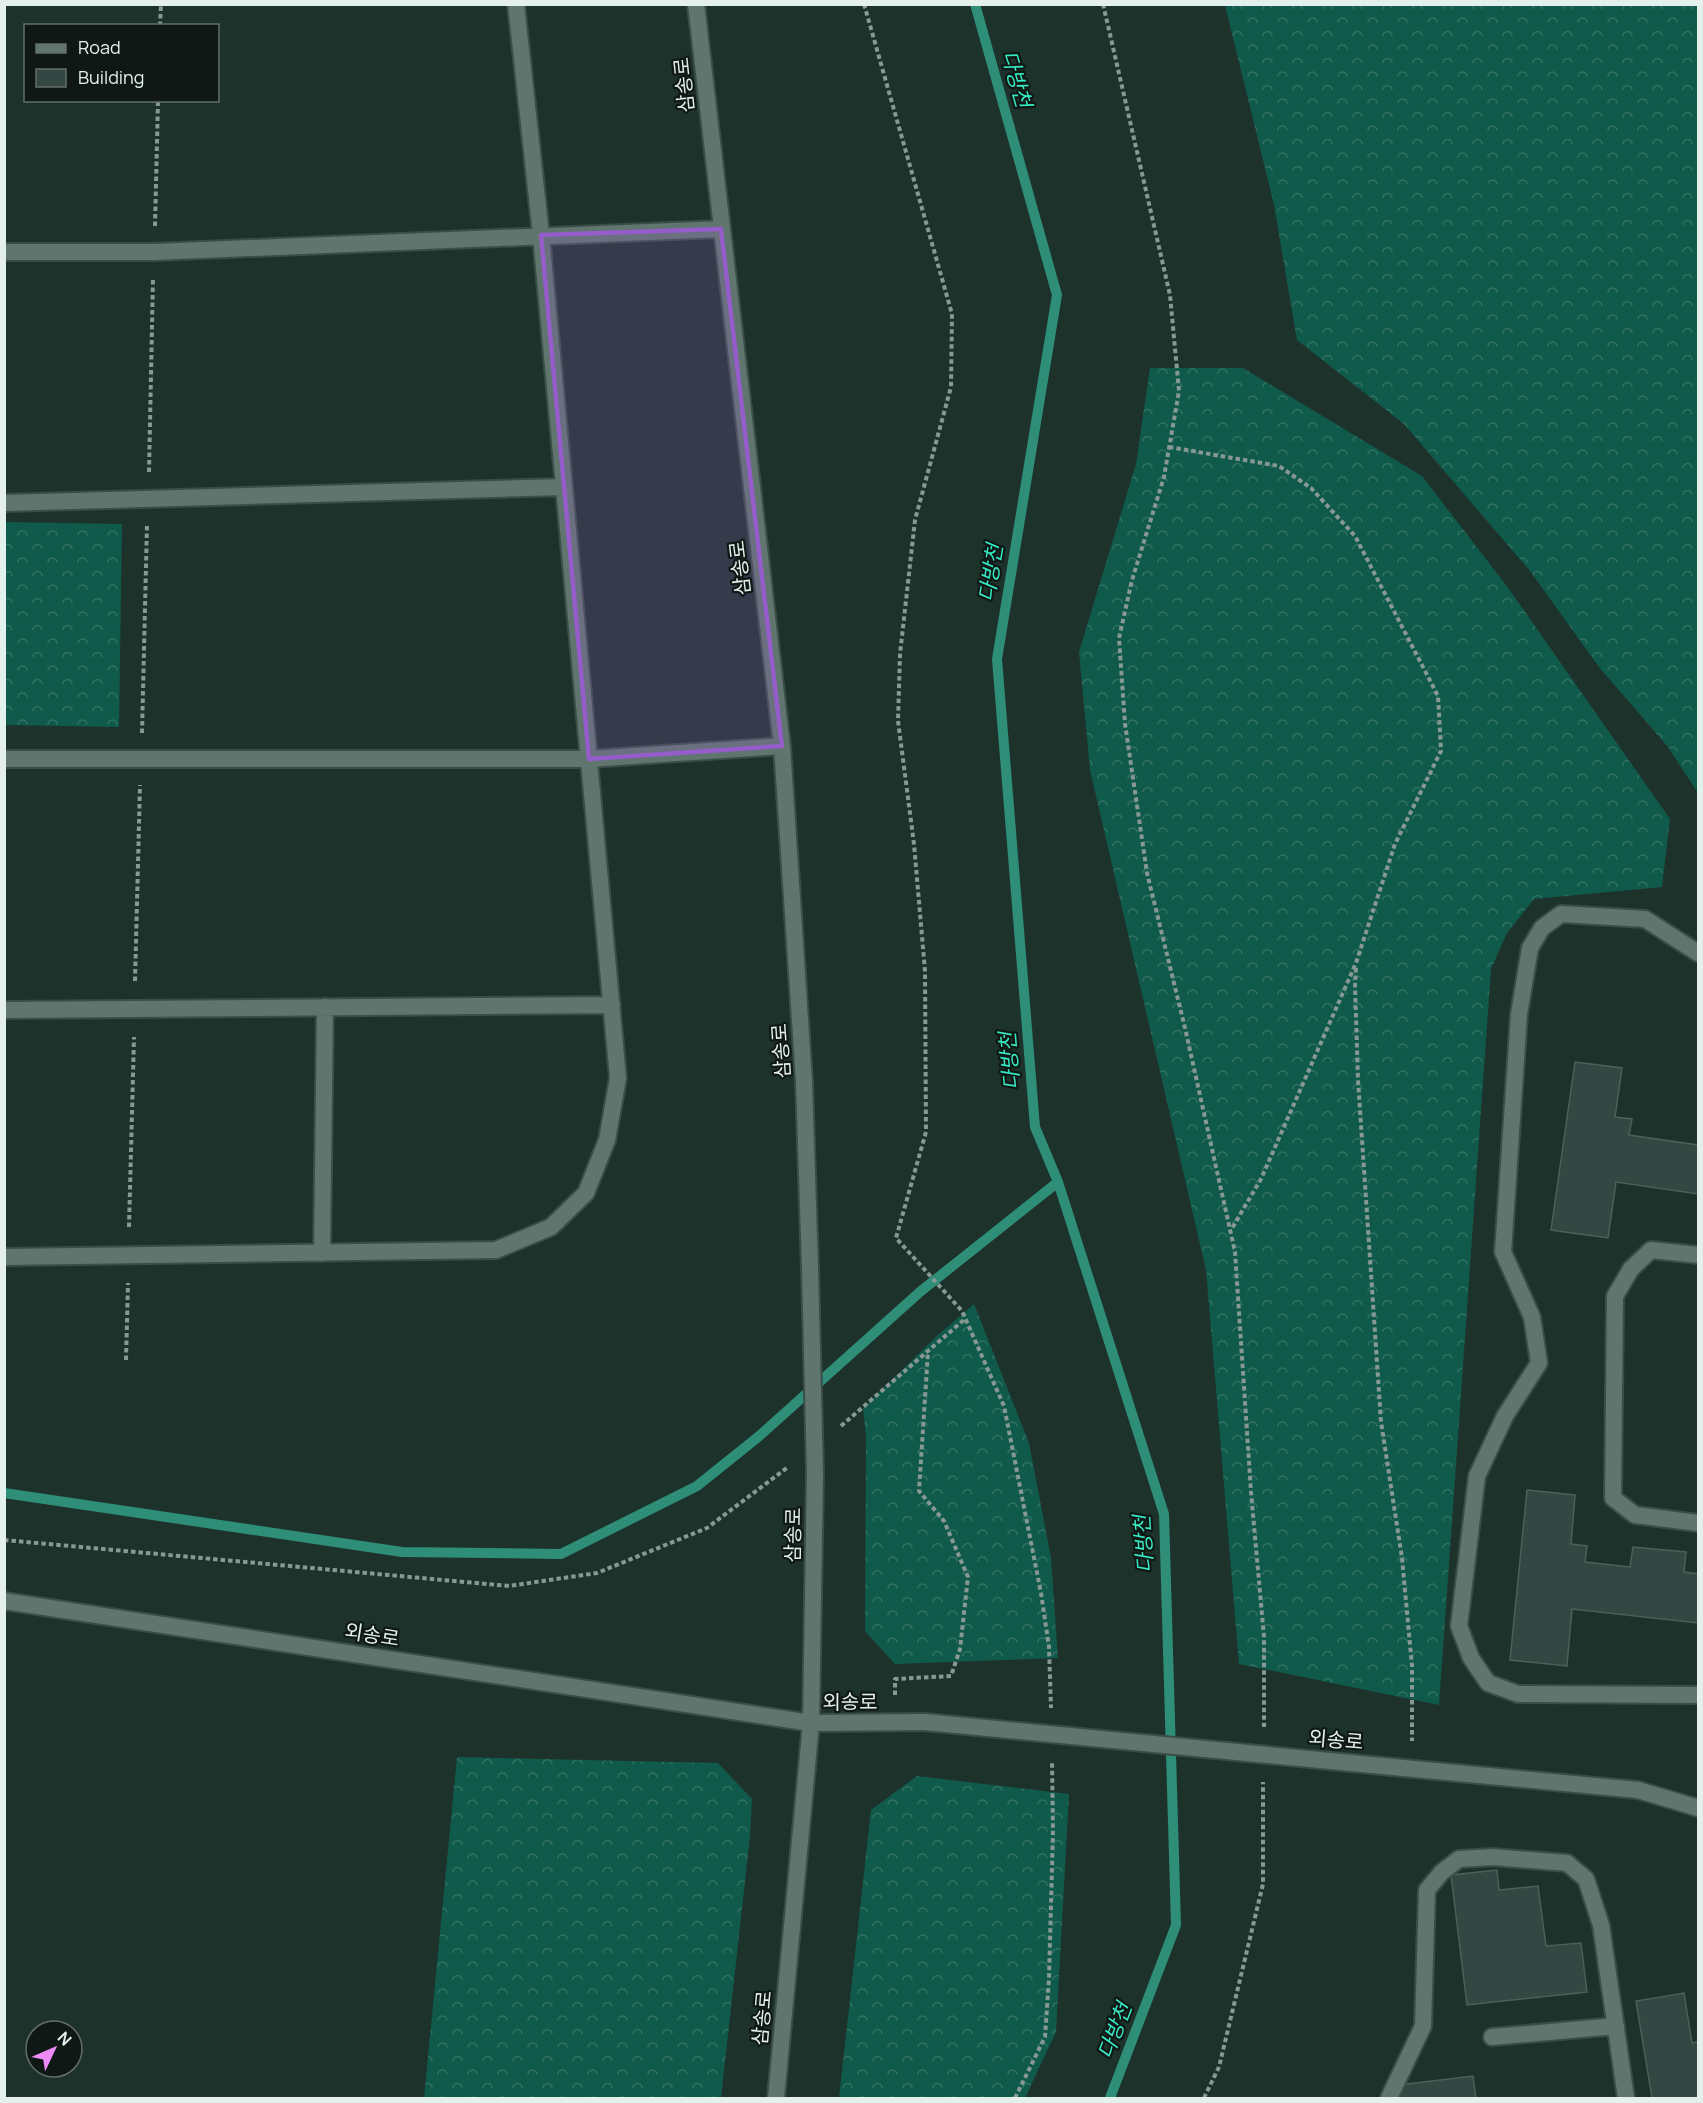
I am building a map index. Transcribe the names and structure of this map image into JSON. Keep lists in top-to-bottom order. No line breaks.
{"streets":{"street":["삼송로","외송로"]},"crossings":[["삼송로","외송로"]],"water":["다방천"],"legend":["Road","Building"],"north":"top right"}
